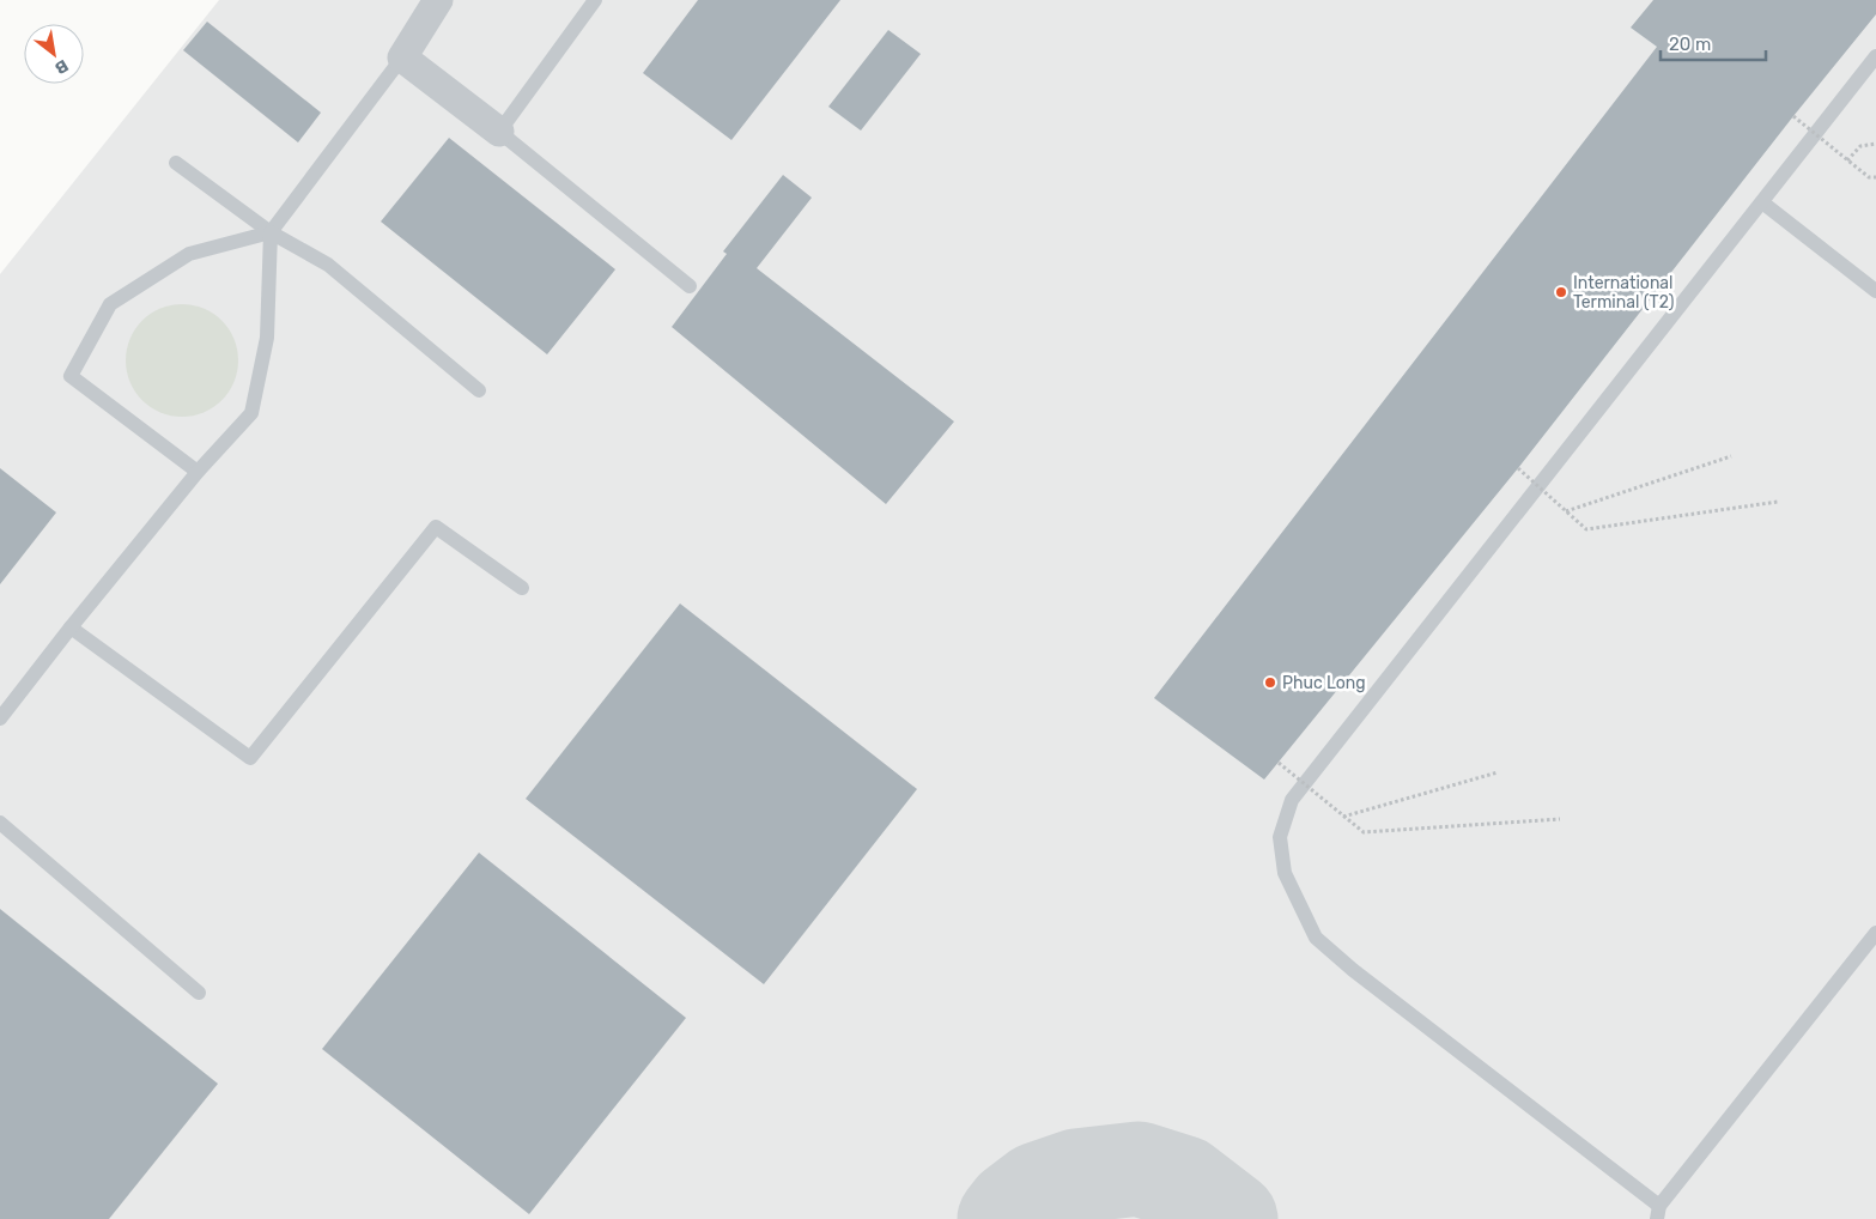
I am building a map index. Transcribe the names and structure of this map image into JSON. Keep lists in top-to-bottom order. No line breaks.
{"places":["International Terminal (T2)","Phuc Long"],"scale_bar":"20 m","north":"bottom right"}
